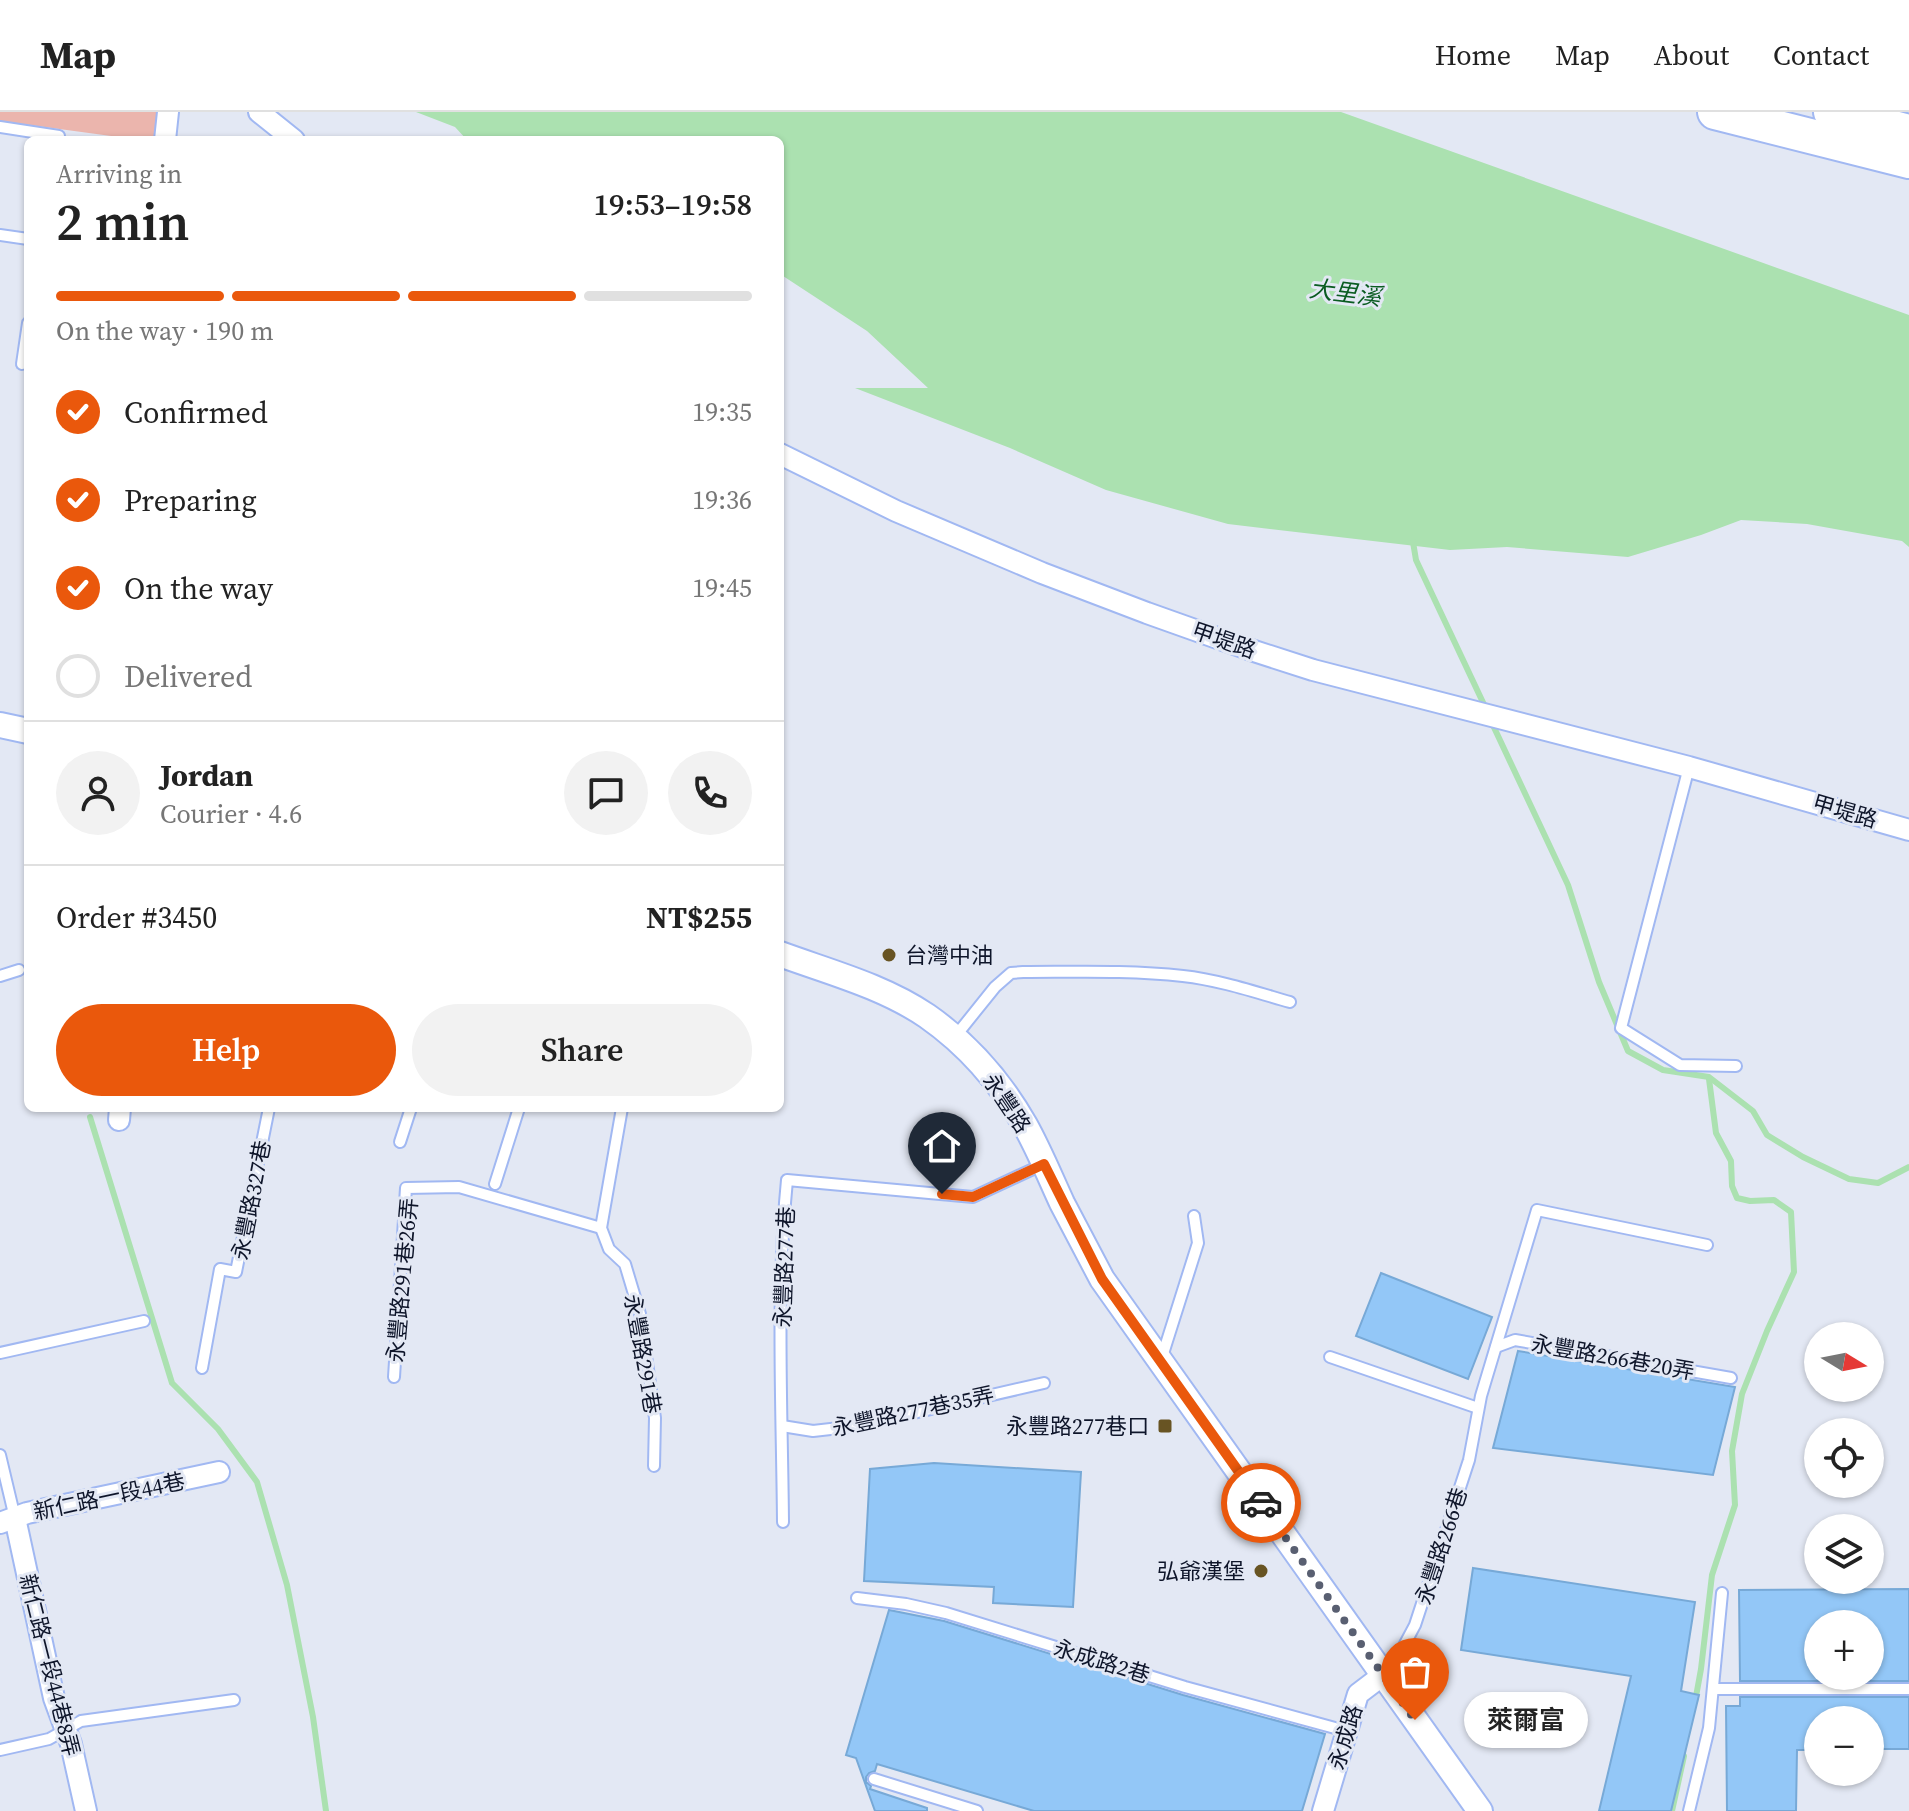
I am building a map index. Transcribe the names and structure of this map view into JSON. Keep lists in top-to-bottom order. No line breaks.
{"streets":{"street":["甲堤路","永豐路","新仁路一段44巷","新仁路一段44巷8弄","永成路"],"lane":["永豐路327巷","永豐路277巷","永豐路291巷26弄","永豐路291巷","永豐路266巷20弄","永豐路277巷35弄","永豐路266巷","永成路2巷"]},"crossings":[["永豐路","永豐路277巷"],["永豐路","永豐路266巷"],["永豐路","永成路"],["永豐路277巷","永豐路277巷35弄"],["永豐路291巷26弄","永豐路291巷"],["永豐路266巷20弄","永豐路266巷"],["新仁路一段44巷","新仁路一段44巷8弄"],["永豐路266巷","永成路"],["永成路2巷","永成路"]],"water":["大里溪"],"places":{"other":["台灣中油","弘爺漢堡","萊爾富"],"transit":["永豐路277巷口"]},"north":"right","page":{"header":"Map","nav":["Home","Map","About","Contact"],"heading":["2 min","Arriving in","19:53–19:58"],"panel":["Jordan","Courier · 4.6","Order #3450","NT$255"],"bar":"On the way · 190 m","list":[["Confirmed","19:35"],["Preparing","19:36"],["On the way","19:45"],"Delivered"],"buttons":["Help","Share"],"map_buttons":["+","−"],"bubble":"萊爾富"}}
